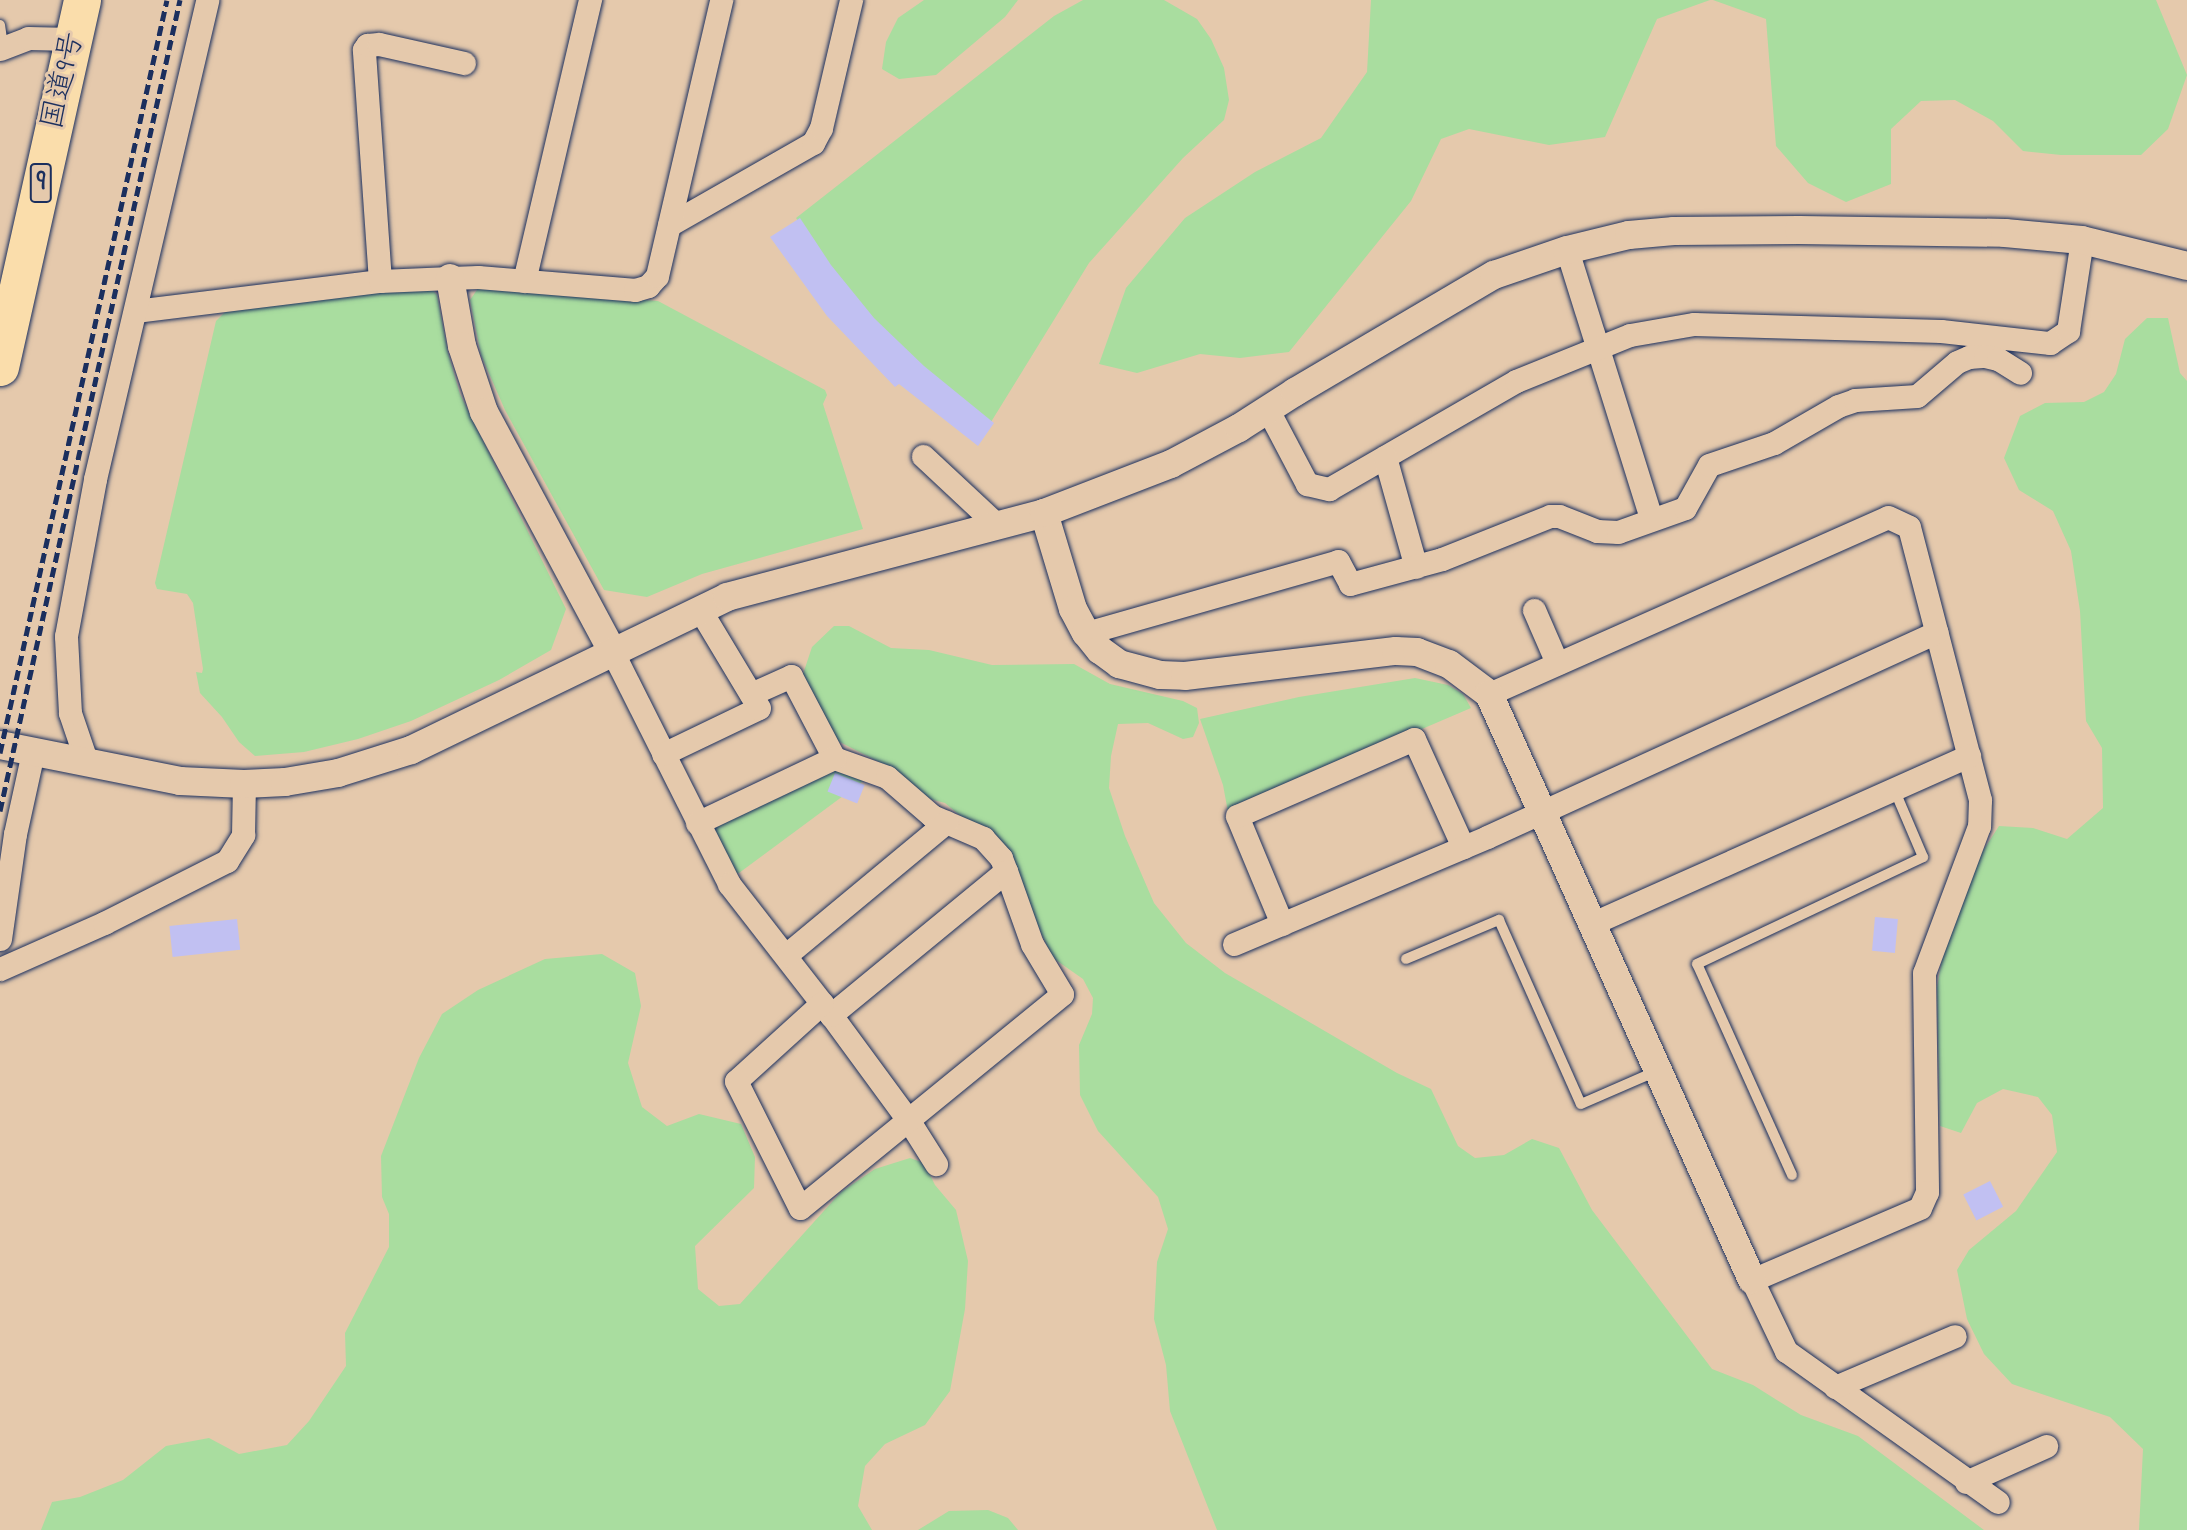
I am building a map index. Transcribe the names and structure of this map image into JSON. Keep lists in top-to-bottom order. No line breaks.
{"streets":{"highway":["国道9号","9"]}}
